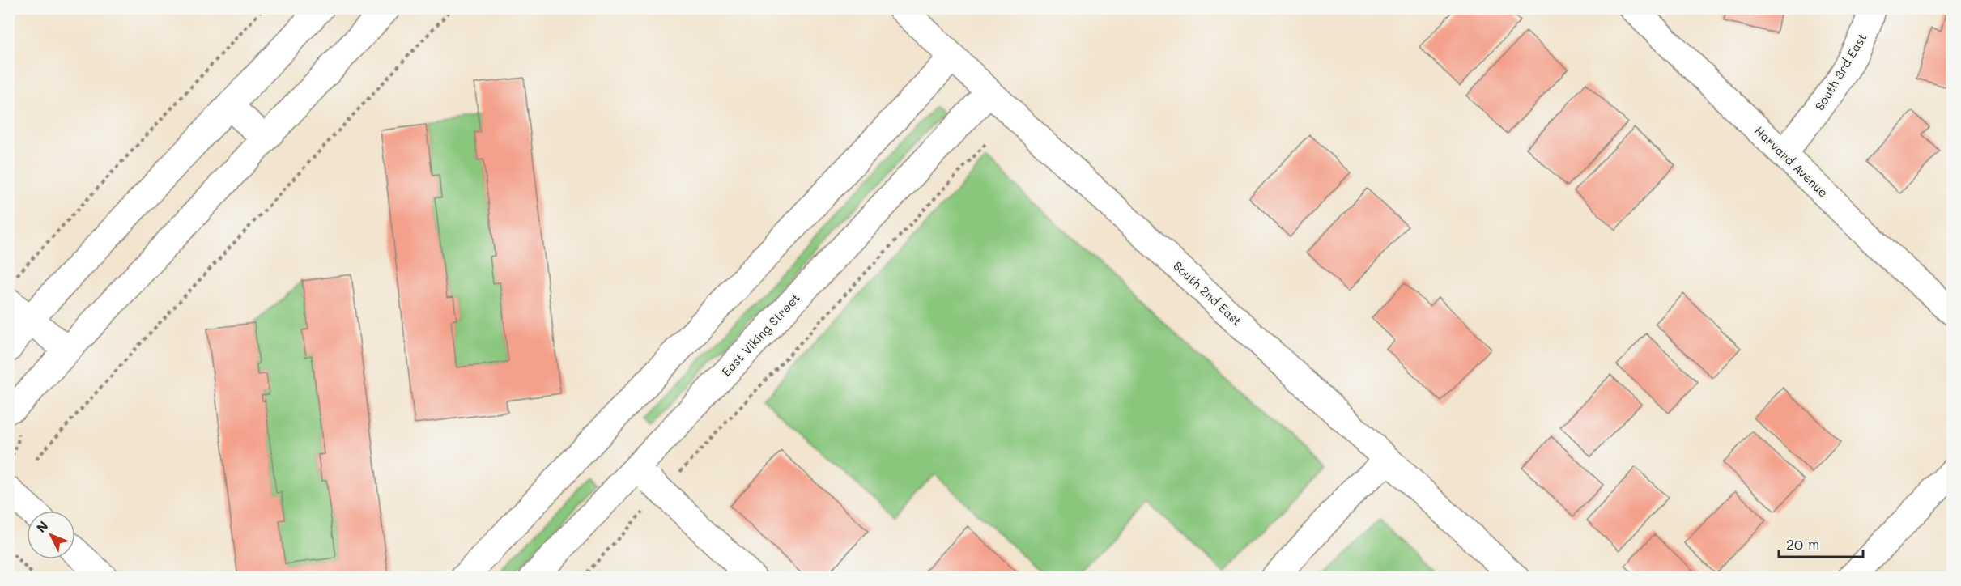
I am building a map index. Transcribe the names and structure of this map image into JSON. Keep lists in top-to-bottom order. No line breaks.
{"streets":{"street":["South 3rd East","Harvard Avenue","South 2nd East","East Viking Street"]},"crossings":[["South 3rd East","Harvard Avenue"],["South 2nd East","East Viking Street"]],"scale_bar":"20 m","north":"top left"}
